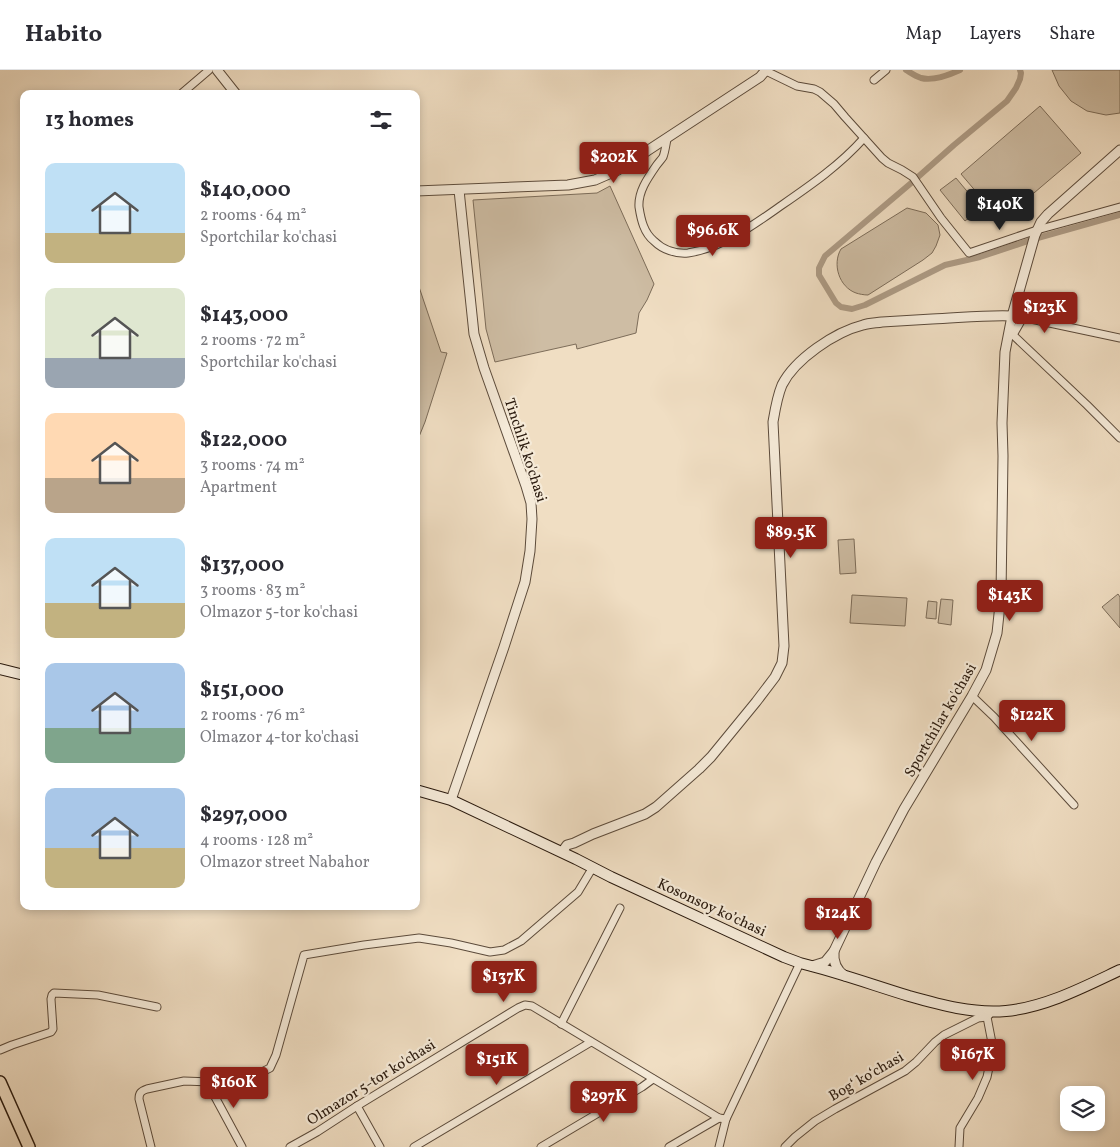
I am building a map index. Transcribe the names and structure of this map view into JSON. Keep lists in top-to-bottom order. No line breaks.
{"streets":{"main road":["Kosonsoy ko’chasi"],"street":["Tinchlik ko'chasi","Sportchilar ko'chasi","Bogʻ koʻchasi","Olmazor 5-tor ko'chasi"]},"crossings":[["Tinchlik ko'chasi","Kosonsoy ko’chasi"],["Kosonsoy ko’chasi","Bogʻ koʻchasi"]],"page":{"header":"Habito","nav":["Map","Layers","Share"],"heading":"13 homes","price":["$202K","$140K","$96.6K","$123K","$89.5K","$143K","$122K","$124K","$137K","$167K","$151K","$160K","$297K"],"list":[{"name":"$140,000","note":"2 rooms · 64 m² · Sportchilar ko'chasi"},{"name":"$143,000","note":"2 rooms · 72 m² · Sportchilar ko'chasi"},{"name":"$122,000","note":"3 rooms · 74 m² · Apartment"},{"name":"$137,000","note":"3 rooms · 83 m² · Olmazor 5-tor ko'chasi"},{"name":"$151,000","note":"2 rooms · 76 m² · Olmazor 4-tor ko'chasi"},{"name":"$297,000","note":"4 rooms · 128 m² · Olmazor street Nabahor"}]}}
